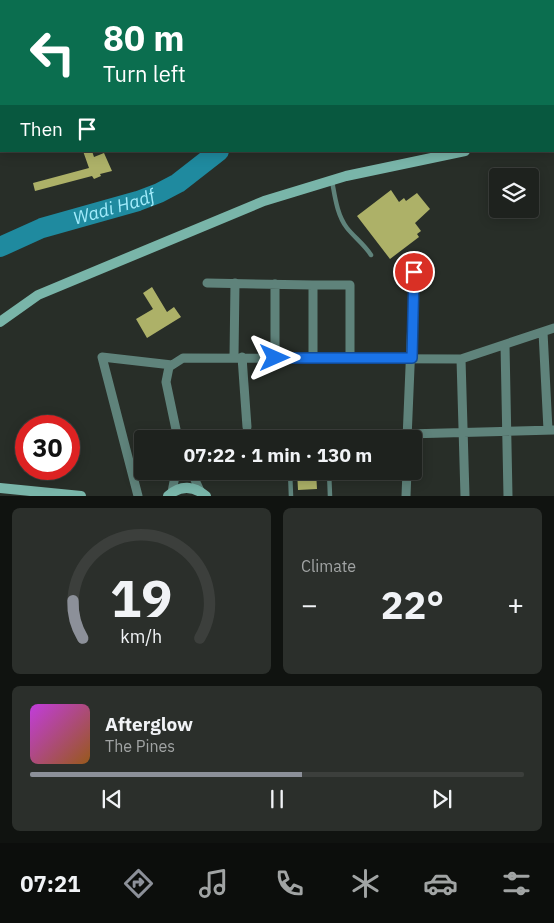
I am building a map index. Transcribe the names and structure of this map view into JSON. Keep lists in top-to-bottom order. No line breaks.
{"water":["Wadi Hadf"],"page":{"turn":["80 m","Turn left"],"then":"Then","limit":"30","trip":"07:22 · 1 min · 130 m","tile":"Climate","heat":["−","22°","+"],"song":["Afterglow","The Pines"],"tabs":"07:21","gauge":["19","km/h"]}}
